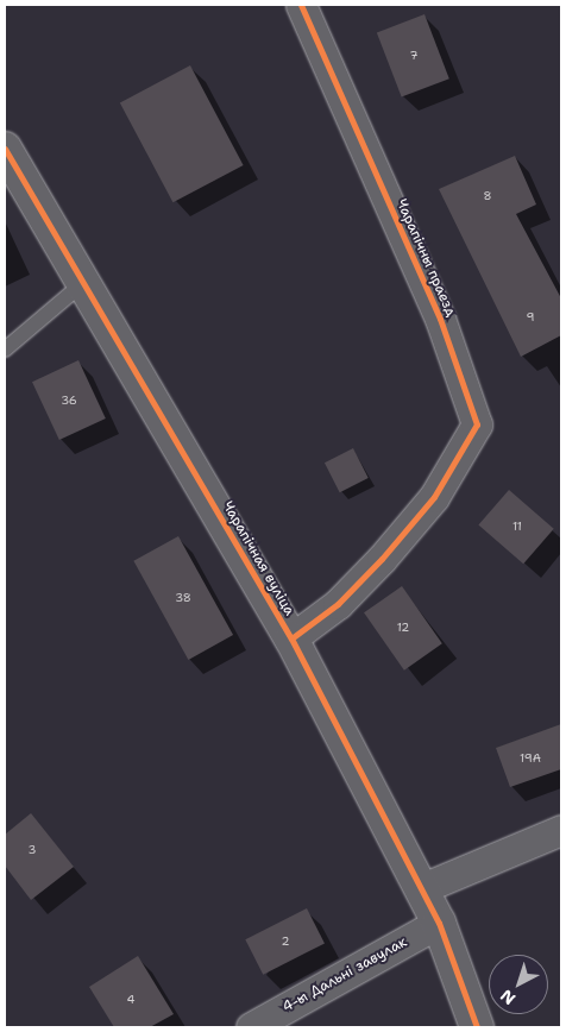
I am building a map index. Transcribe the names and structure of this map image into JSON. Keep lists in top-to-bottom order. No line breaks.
{"streets":{"street":["Чарапічны праезд","Чарапічная вуліца","4-ы Дальні завулак"]},"crossings":[["Чарапічны праезд","Чарапічная вуліца"],["Чарапічная вуліца","4-ы Дальні завулак"]],"house_numbers":["7","8","9","36","11","38","12","19А","3","2","4"],"north":"bottom left"}
